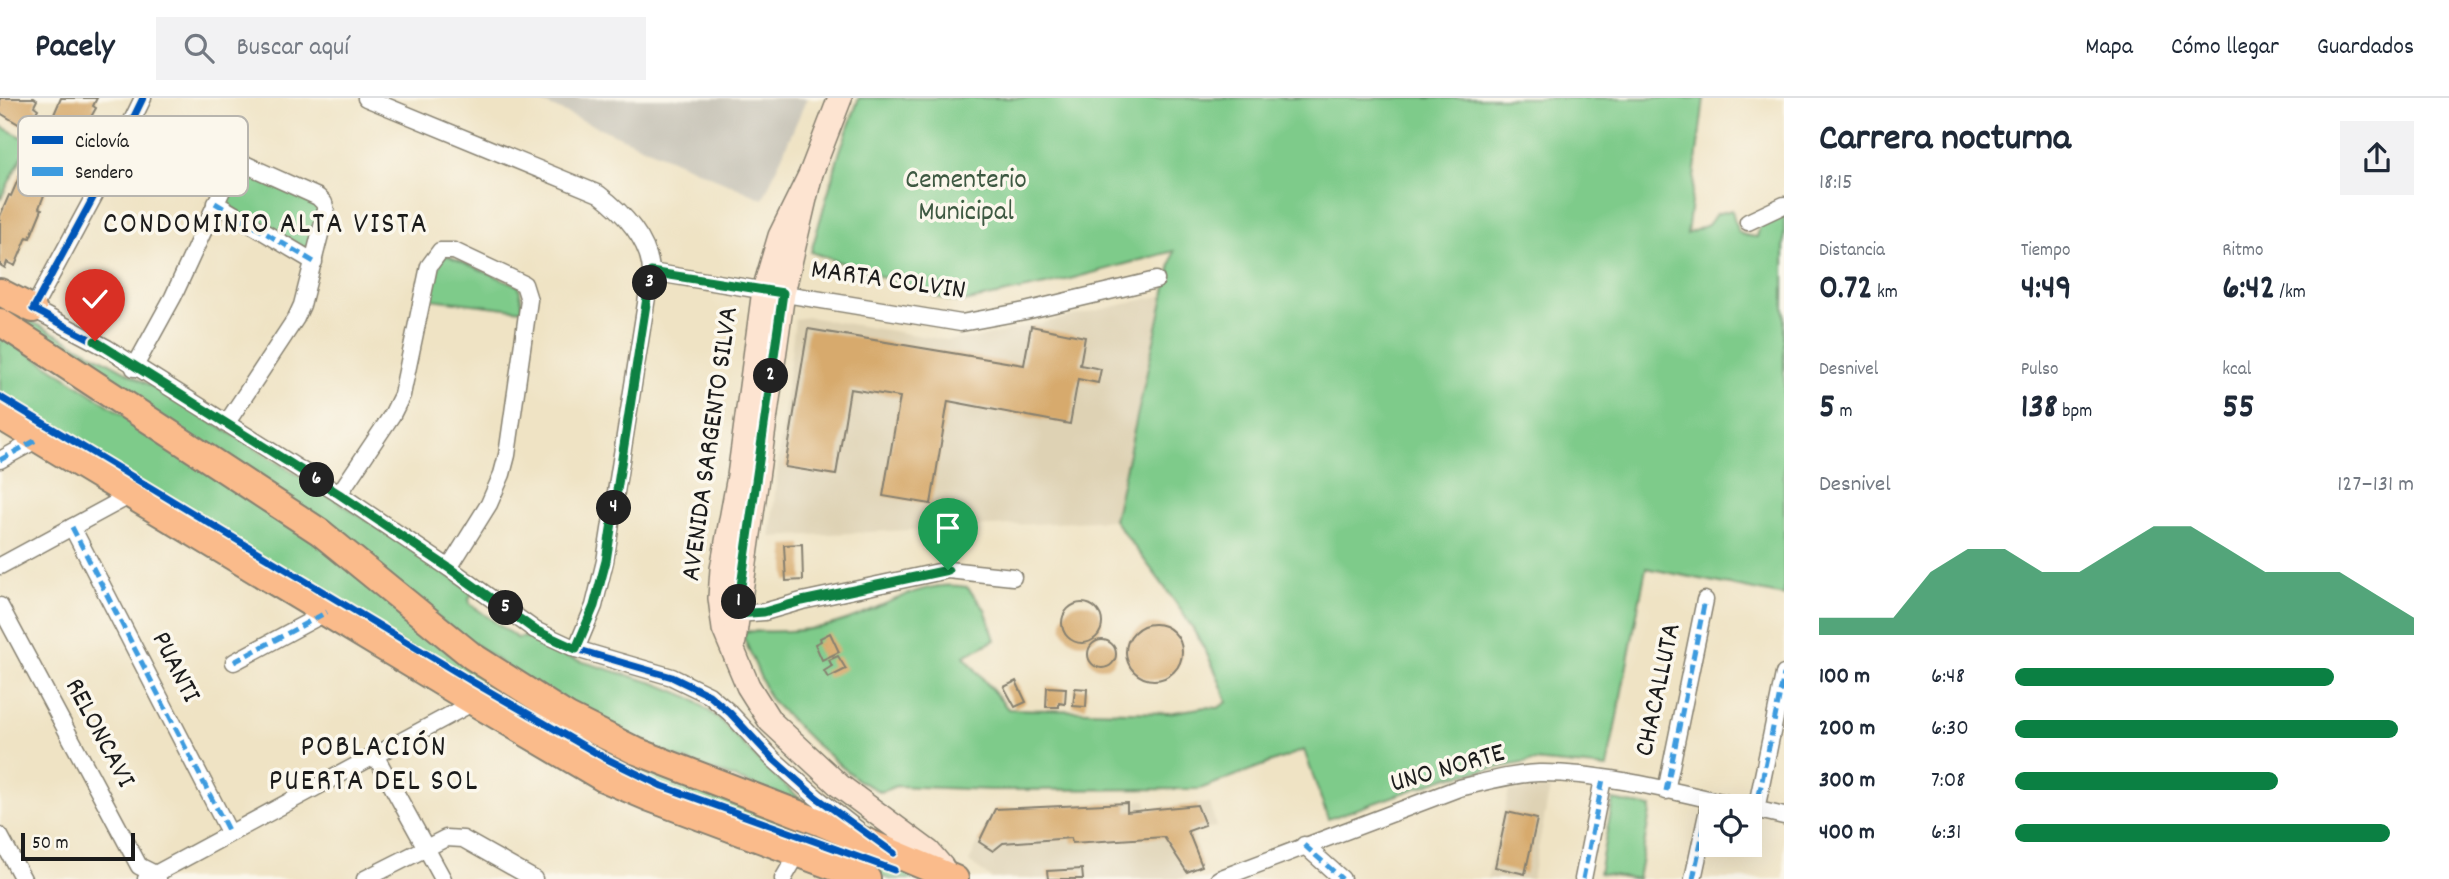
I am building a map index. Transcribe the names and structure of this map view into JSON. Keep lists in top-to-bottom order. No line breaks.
{"streets":{"main road":["AVENIDA SARGENTO SILVA"],"street":["MARTA COLVIN","PUANTI","CHACALLUTA","RELONCAVI","UNO NORTE"]},"crossings":[["MARTA COLVIN","AVENIDA SARGENTO SILVA"],["CHACALLUTA","UNO NORTE"]],"districts":["CONDOMINIO ALTA VISTA","POBLACIÓN PUERTA DEL SOL"],"parks":["Cementerio Municipal"],"legend":["Ciclovía","Sendero"],"scale_bar":"50 m","page":{"header":"Pacely","search":"Buscar aquí","nav":["Mapa","Cómo llegar","Guardados"],"heading":["Carrera nocturna","18:15"],"stats":[["Distancia","0.72 km"],["Tiempo","4:49"],["Ritmo","6:42 /km"],["Desnivel","5 m"],["Pulso","138 bpm"],["kcal","55"]],"pins":["3","2","6","4","1","5"],"chart":["Desnivel","127–131 m"],"list":[{"name":"100 m","note":"6:48"},{"name":"200 m","note":"6:30"},{"name":"300 m","note":"7:08"},{"name":"400 m","note":"6:31"}],"scale":"50 m"}}
